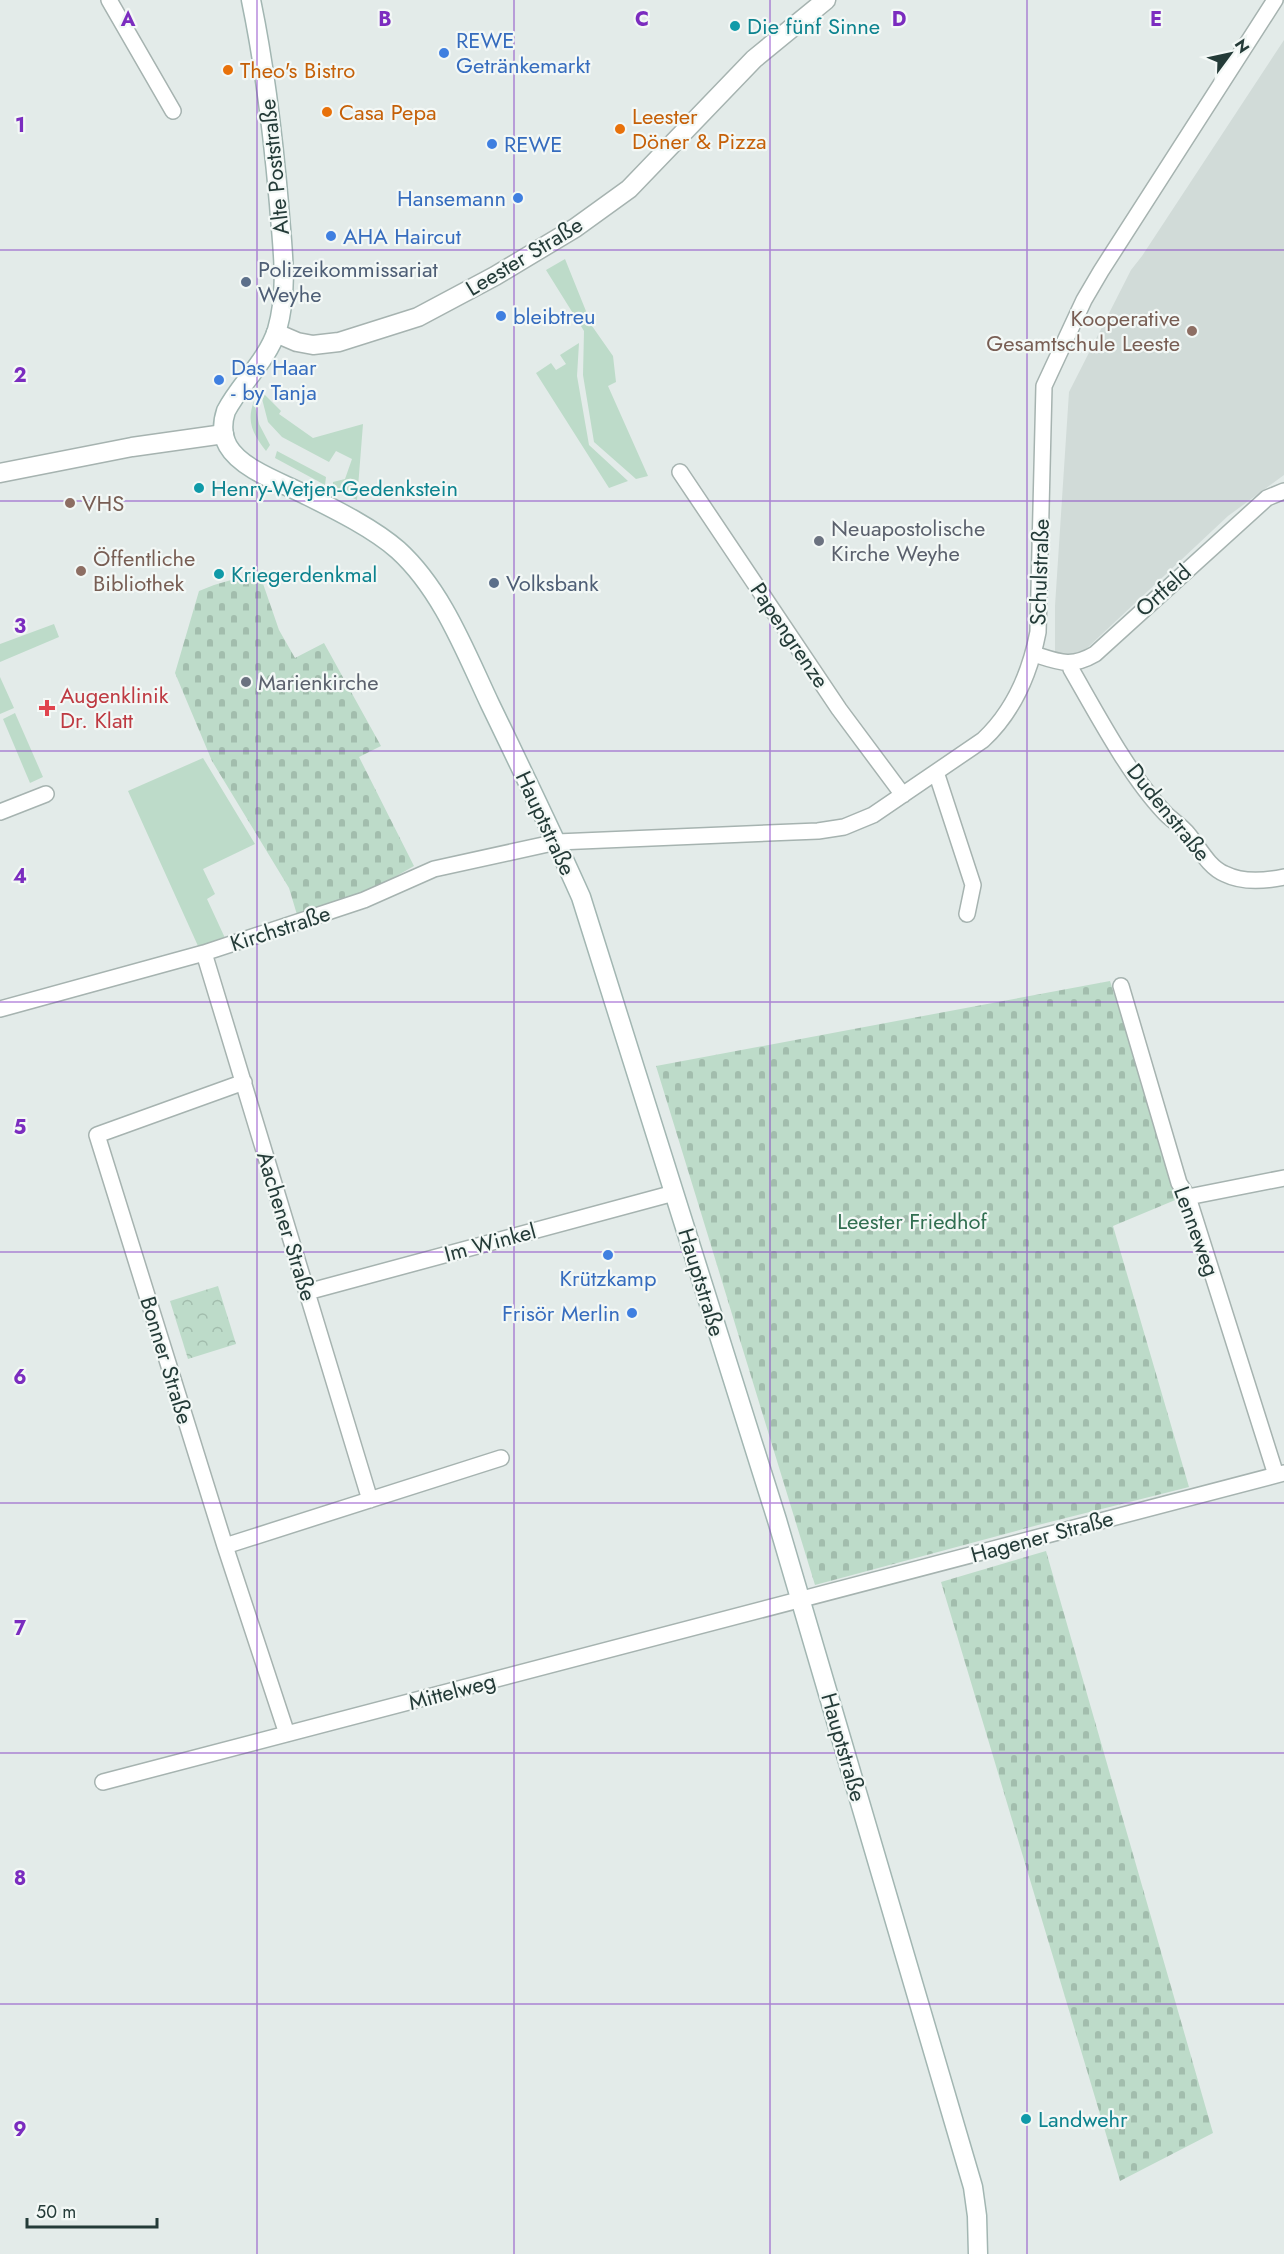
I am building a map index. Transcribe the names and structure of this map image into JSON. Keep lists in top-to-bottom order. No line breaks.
{"streets":{"main road":["Alte Poststraße","Leester Straße","Hauptstraße"],"street":["Schulstraße","Ortfeld","Papengrenze","Dudenstraße","Kirchstraße","Aachener Straße","Lenneweg","Im Winkel","Bonner Straße","Hagener Straße","Mittelweg"]},"crossings":[["Alte Poststraße","Leester Straße"],["Schulstraße","Papengrenze"],["Schulstraße","Hauptstraße"],["Schulstraße","Kirchstraße"],["Ortfeld","Dudenstraße"],["Hauptstraße","Kirchstraße"],["Hauptstraße","Im Winkel"],["Hauptstraße","Hagener Straße"],["Hauptstraße","Mittelweg"],["Kirchstraße","Aachener Straße"],["Aachener Straße","Im Winkel"],["Aachener Straße","Bonner Straße"],["Lenneweg","Hagener Straße"],["Bonner Straße","Mittelweg"],["Hagener Straße","Mittelweg"]],"parks":["Leester Friedhof"],"places":{"other":["Die fünf Sinne","REWE Getränkemarkt","Theo's Bistro","Casa Pepa","Leester Döner & Pizza","REWE","Hansemann","AHA Haircut","Polizeikommissariat Weyhe","bleibtreu","Kooperative Gesamtschule Leeste","Das Haar - by Tanja","Henry-Wetjen-Gedenkstein","VHS","Neuapostolische Kirche Weyhe","Öffentliche Bibliothek","Kriegerdenkmal","Volksbank","Marienkirche","Krützkamp","Frisör Merlin","Landwehr"],"health":["Augenklinik Dr. Klatt"]},"scale_bar":"50 m","north":"top right","grid":{"columns":["A","B","C","D","E"],"rows":["1","2","3","4","5","6","7","8","9"]}}
